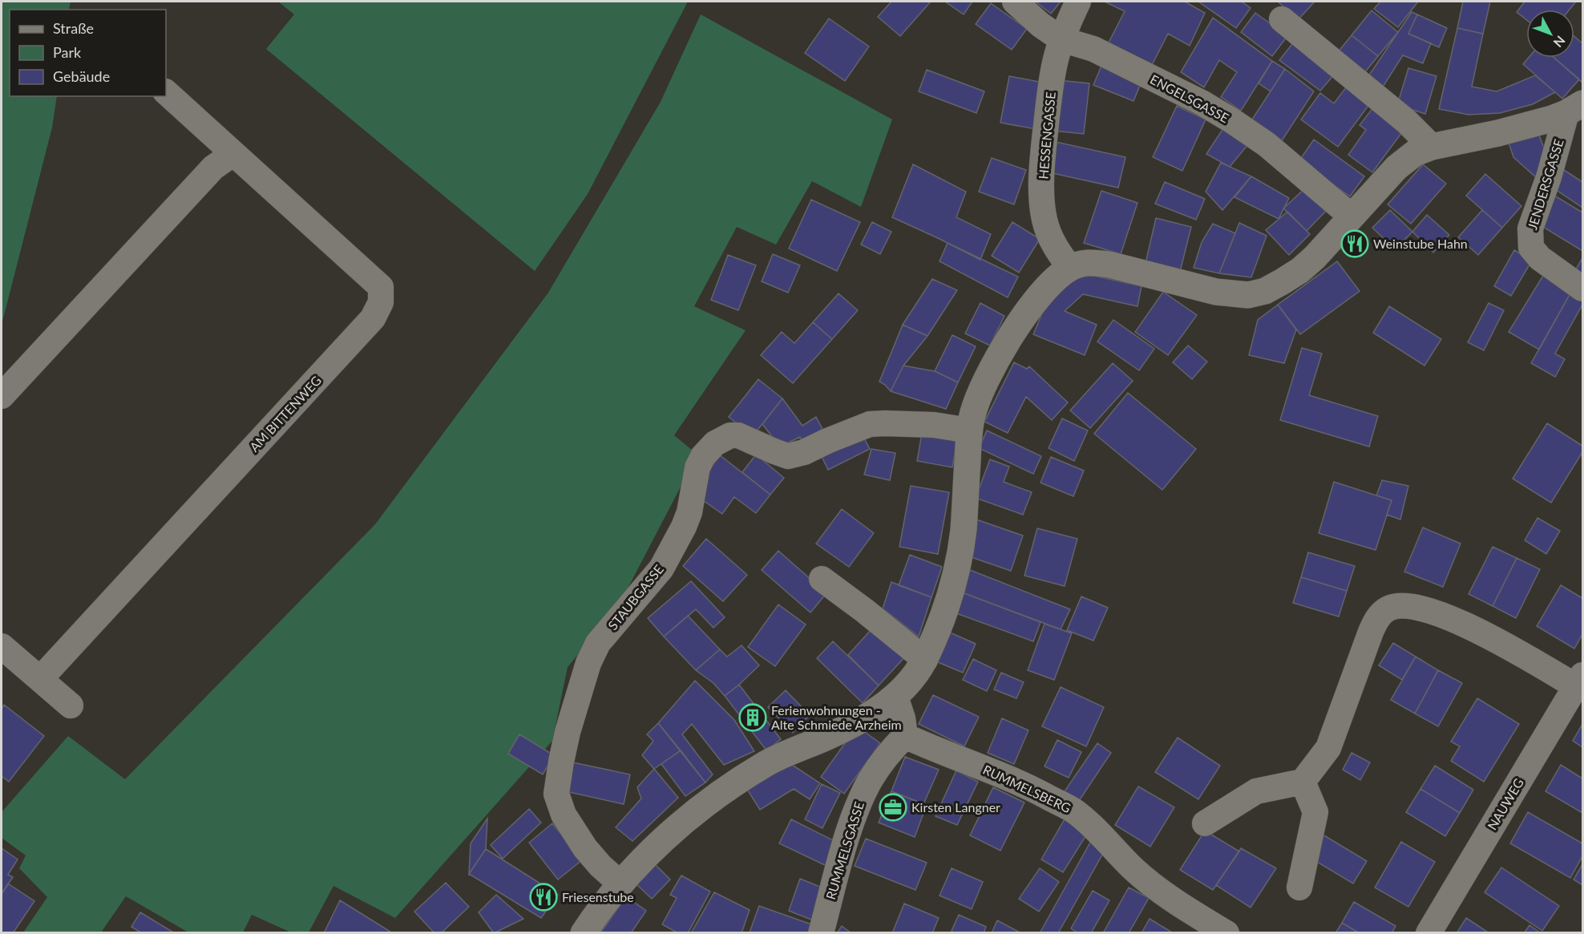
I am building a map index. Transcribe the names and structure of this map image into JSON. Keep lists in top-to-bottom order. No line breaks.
{"streets":{"street":["ENGELSGASSE","HESSENGASSE","JENDERSGASSE","AM BITTENWEG","STAUBGASSE","RUMMELSBERG","NAUWEG","RUMMELSGASSE"]},"crossings":[["ENGELSGASSE","HESSENGASSE"],["RUMMELSBERG","RUMMELSGASSE"]],"places":{"restaurant":["Weinstube Hahn","Friesenstube"],"building":["Ferienwohnungen - Alte Schmiede Arzheim"],"office":["Kirsten Langner"]},"legend":["Straße","Park","Gebäude"],"north":"bottom right"}
